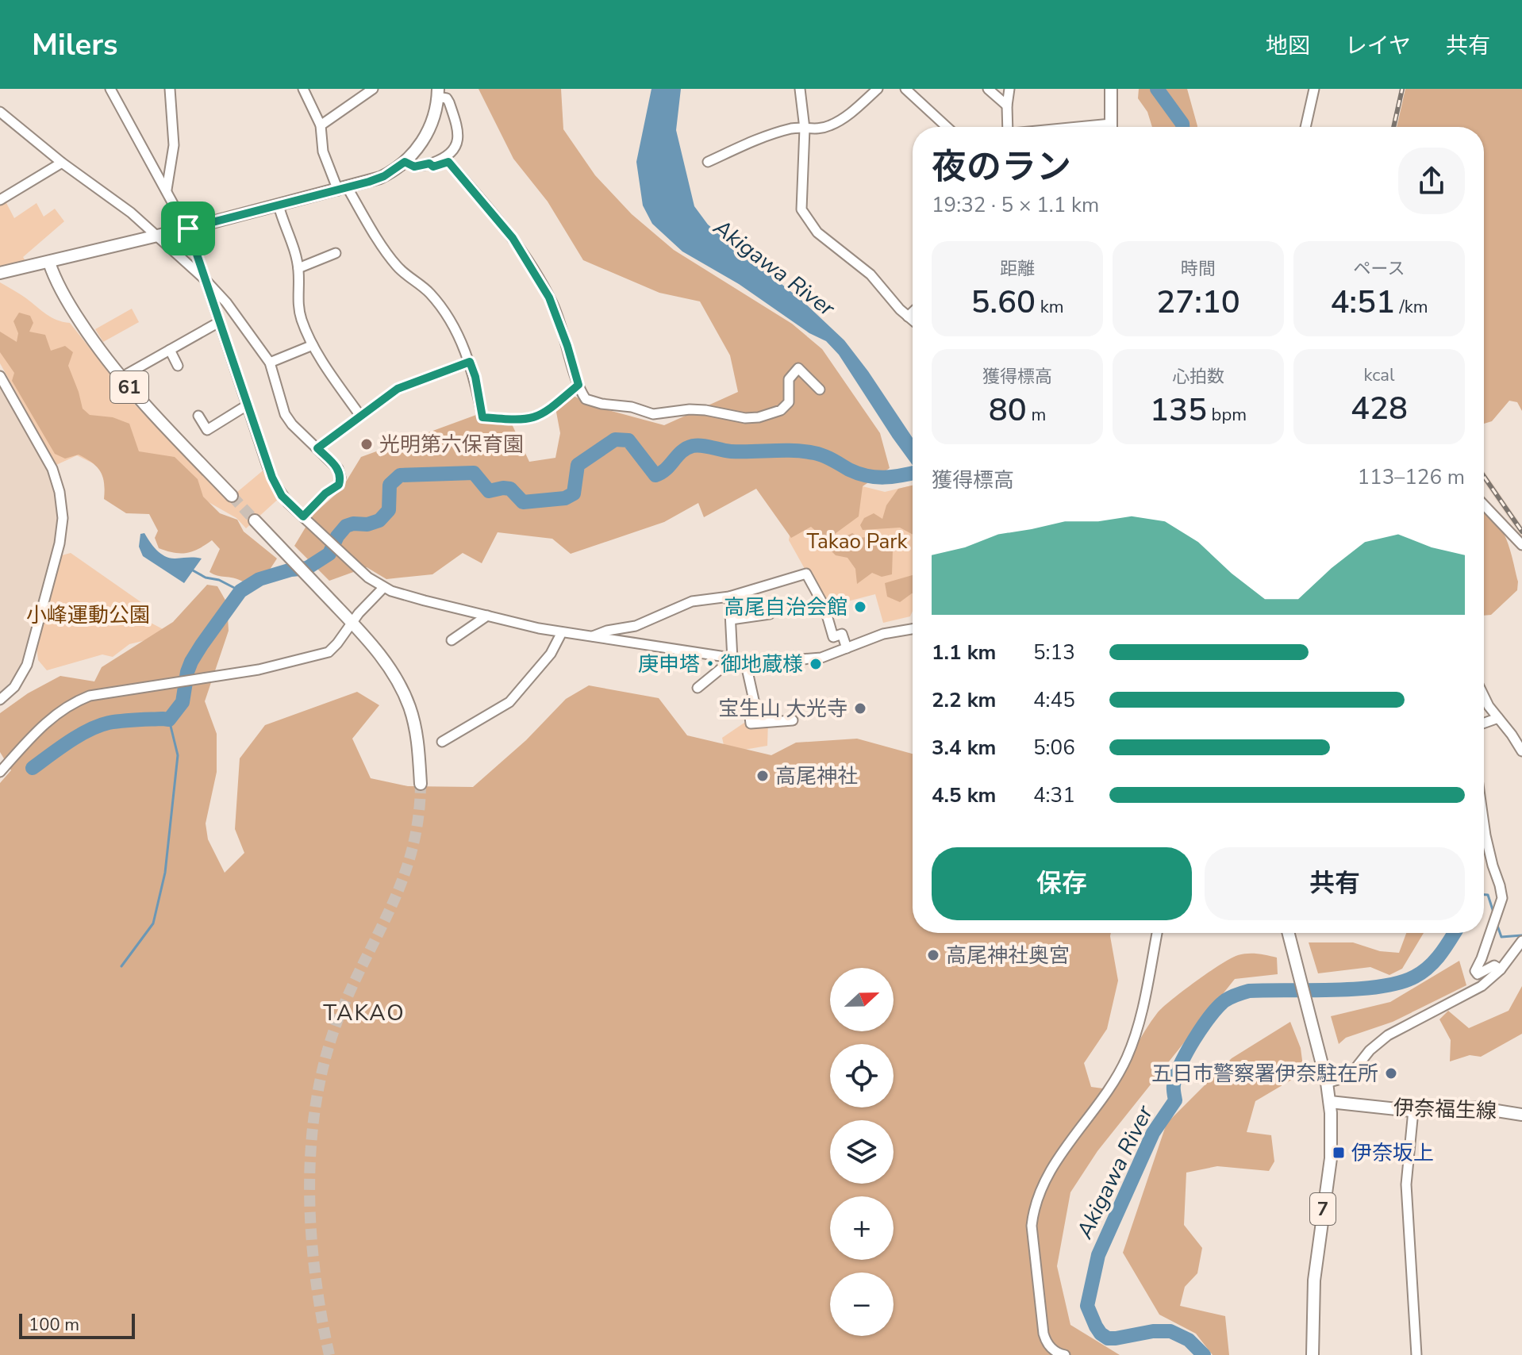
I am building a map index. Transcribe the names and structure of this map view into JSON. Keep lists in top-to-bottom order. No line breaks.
{"streets":{"main road":["61","伊奈福生線","7"]},"crossings":[["伊奈福生線","7"]],"districts":["TAKAO"],"water":["Akigawa River"],"parks":["Takao Park","小峰運動公園"],"places":{"other":["光明第六保育園","高尾自治会館","庚申塔・御地蔵様","宝生山 大光寺","高尾神社","高尾神社奥宮","五日市警察署伊奈駐在所"],"transit":["伊奈坂上"]},"scale_bar":"100 m","north":"right","page":{"header":"Milers","nav":["地図","レイヤ","共有"],"heading":["夜のラン","19:32 · 5 × 1.1 km"],"stats":[["距離","5.60 km"],["時間","27:10"],["ペース","4:51 /km"],["獲得標高","80 m"],["心拍数","135 bpm"],["kcal","428"]],"chart":["獲得標高","113–126 m"],"list":[{"name":"1.1 km","note":"5:13"},{"name":"2.2 km","note":"4:45"},{"name":"3.4 km","note":"5:06"},{"name":"4.5 km","note":"4:31"}],"buttons":["保存","共有"],"map_buttons":["+","−"],"scale":"100 m"}}
